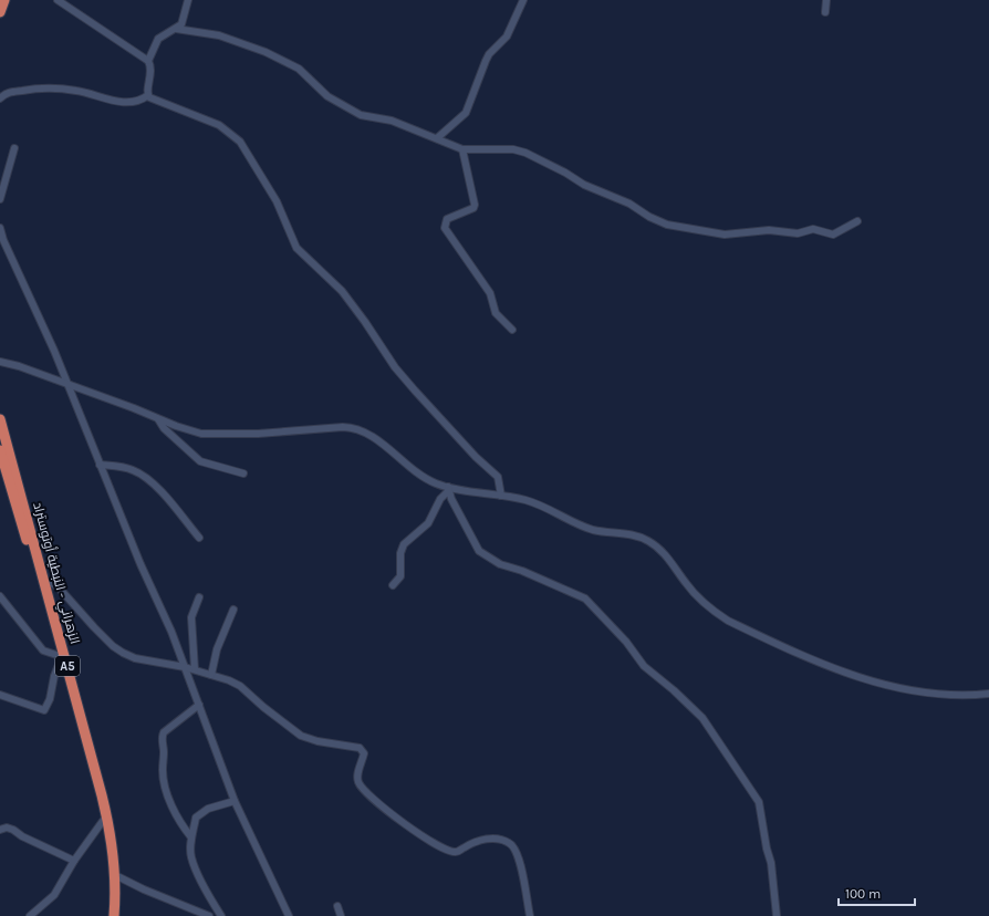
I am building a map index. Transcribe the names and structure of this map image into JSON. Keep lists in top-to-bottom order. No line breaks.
{"streets":{"highway":["الزهراني - النبطية أوتوستراد","A5"]},"scale_bar":"100 m"}
